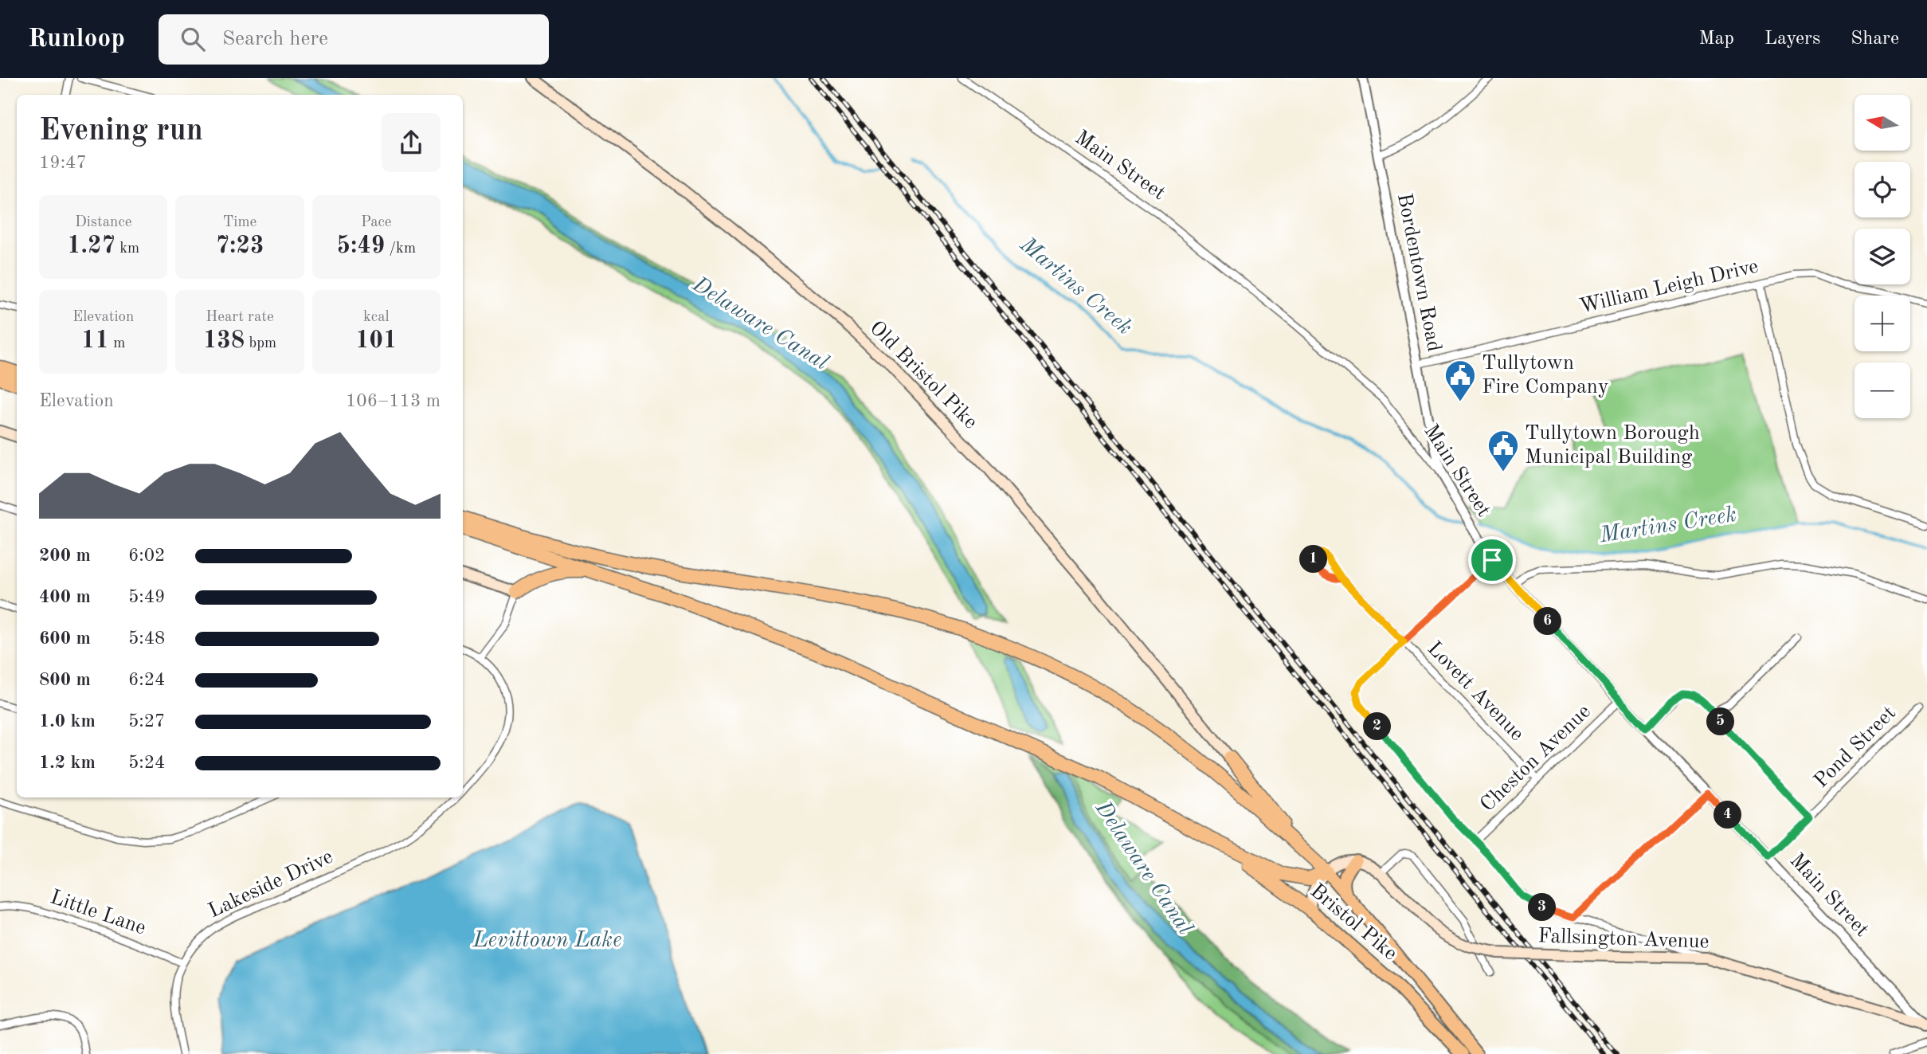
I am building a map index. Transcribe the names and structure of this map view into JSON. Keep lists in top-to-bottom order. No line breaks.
{"streets":{"highway":["Bristol Pike"],"main road":["Old Bristol Pike","Fallsington Avenue"],"street":["Main Street","Bordentown Road","William Leigh Drive","Lovett Avenue","Pond Street","Cheston Avenue","Lakeside Drive","Little Lane"]},"crossings":[["Main Street","Bordentown Road"],["Main Street","Pond Street"],["Main Street","Cheston Avenue"],["Main Street","Fallsington Avenue"],["Bordentown Road","William Leigh Drive"],["Lovett Avenue","Cheston Avenue"],["Lakeside Drive","Little Lane"]],"water":["Martins Creek","Delaware Canal","Levittown Lake"],"places":{"public building":["Tullytown Fire Company","Tullytown Borough Municipal Building"]},"north":"left","page":{"header":"Runloop","search":"Search here","nav":["Map","Layers","Share"],"map_buttons":["+","−"],"heading":["Evening run","19:47"],"stats":[["Distance","1.27 km"],["Time","7:23"],["Pace","5:49 /km"],["Elevation","11 m"],["Heart rate","138 bpm"],["kcal","101"]],"chart":["Elevation","106–113 m"],"list":[{"name":"200 m","note":"6:02"},{"name":"400 m","note":"5:49"},{"name":"600 m","note":"5:48"},{"name":"800 m","note":"6:24"},{"name":"1.0 km","note":"5:27"},{"name":"1.2 km","note":"5:24"}],"pins":["1","6","5","2","4","3"]}}
